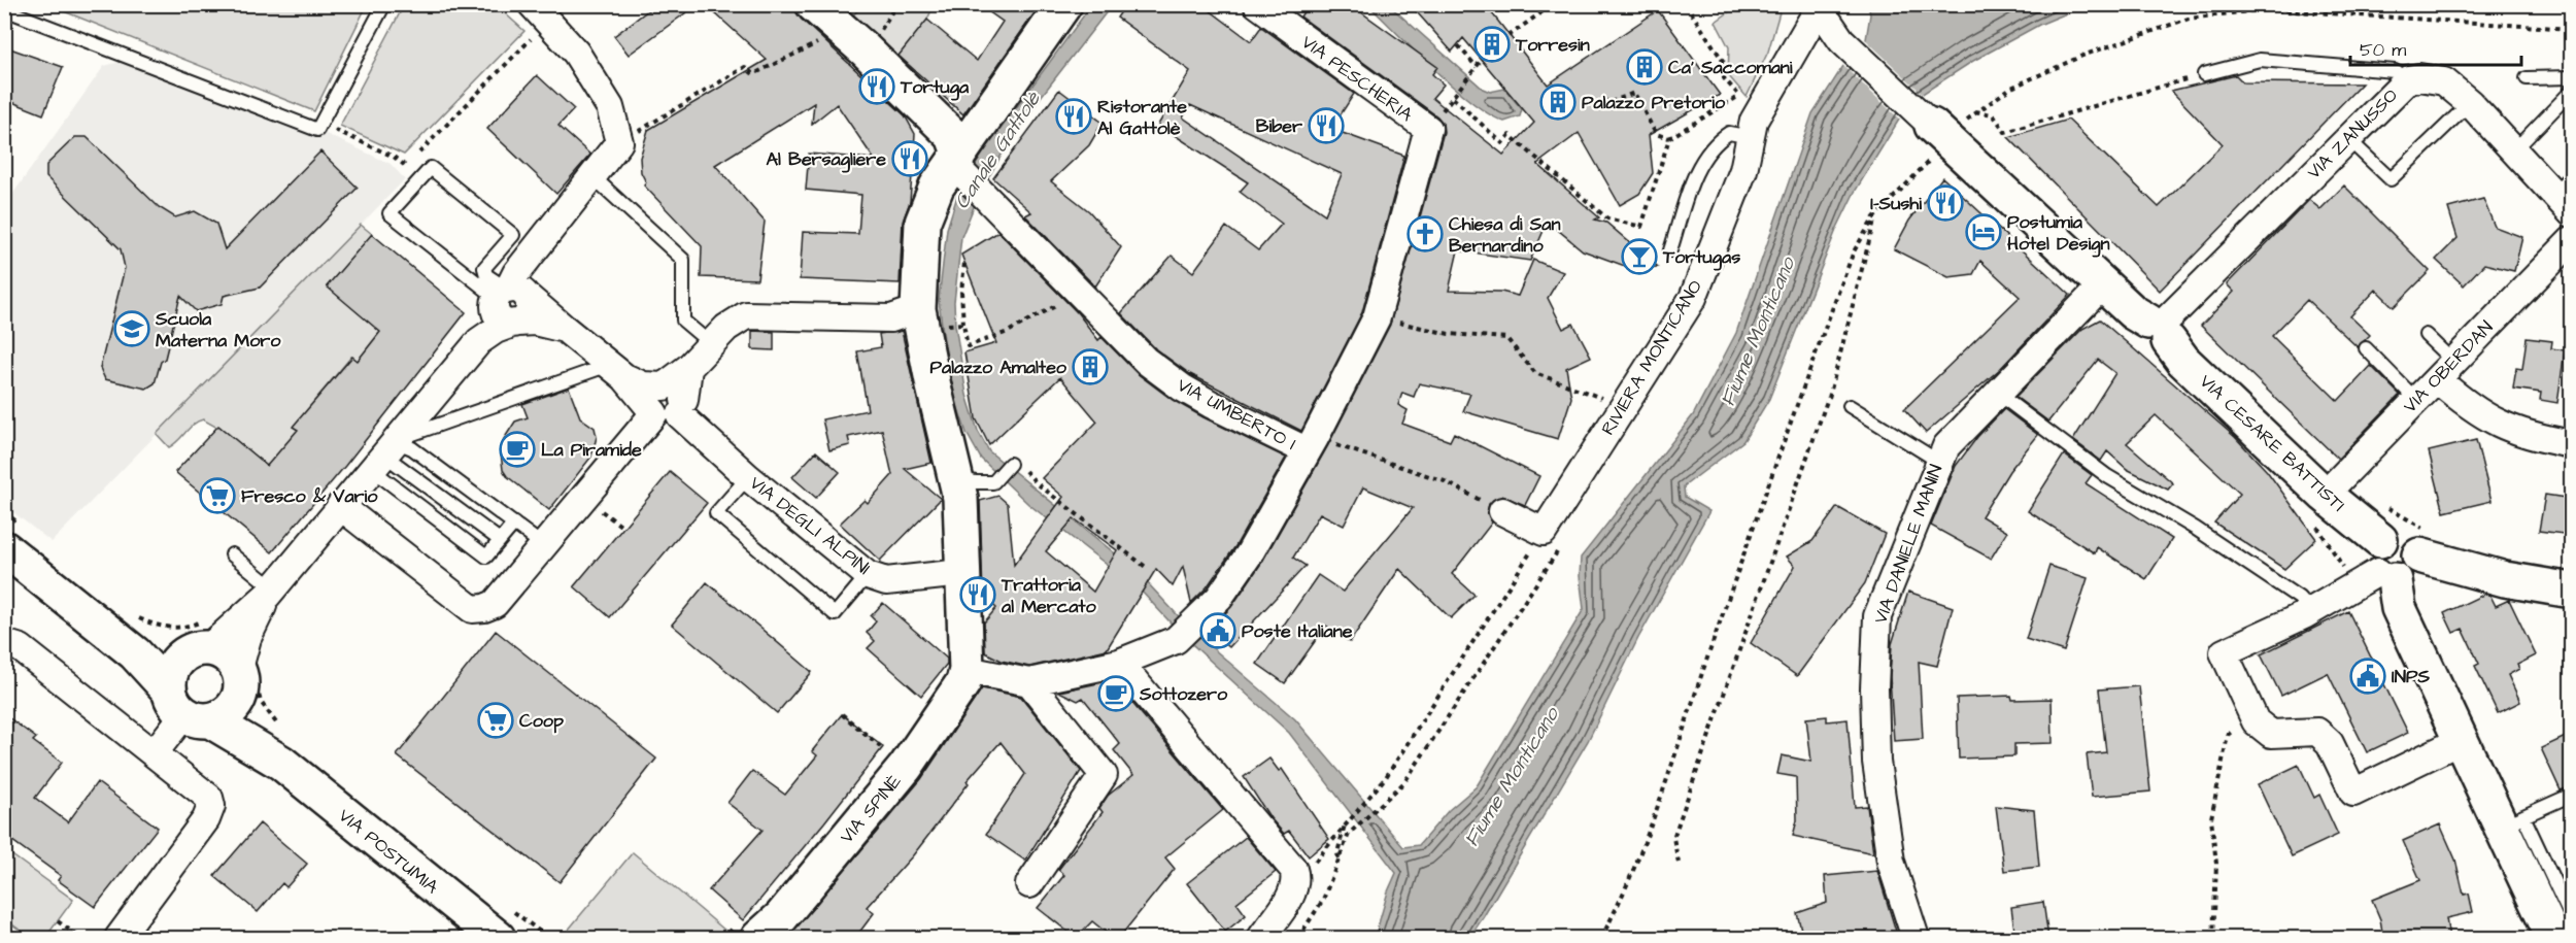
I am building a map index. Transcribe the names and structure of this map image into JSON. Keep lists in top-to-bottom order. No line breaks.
{"streets":{"street":["VIA PESCHERIA","VIA ZANUSSO","RIVIERA MONTICANO","VIA OBERDAN","VIA UMBERTO I","VIA CESARE BATTISTI","VIA DEGLI ALPINI","VIA DANIELE MANIN","VIA SPINÈ","VIA POSTUMIA"]},"crossings":[["VIA PESCHERIA","VIA UMBERTO I"],["VIA ZANUSSO","VIA CESARE BATTISTI"],["VIA OBERDAN","VIA CESARE BATTISTI"],["VIA CESARE BATTISTI","VIA DANIELE MANIN"]],"water":["Canale Gattolè","Fiume Monticano"],"places":{"building":["Torresin","Ca' Saccomani","Palazzo Pretorio","Palazzo Amalteo"],"restaurant":["Tortuga","Ristorante Al Gattolè","Biber","Al Bersagliere","I-Sushi","Trattoria al Mercato"],"hotel":["Postumia Hotel Design"],"church":["Chiesa di San Bernardino"],"bar":["Tortugas"],"school or university":["Scuola Materna Moro"],"cafe":["La Piramide","Sottozero"],"supermarket":["Fresco & Vario","Coop"],"public building":["Poste Italiane","INPS"]},"scale_bar":"50 m"}
